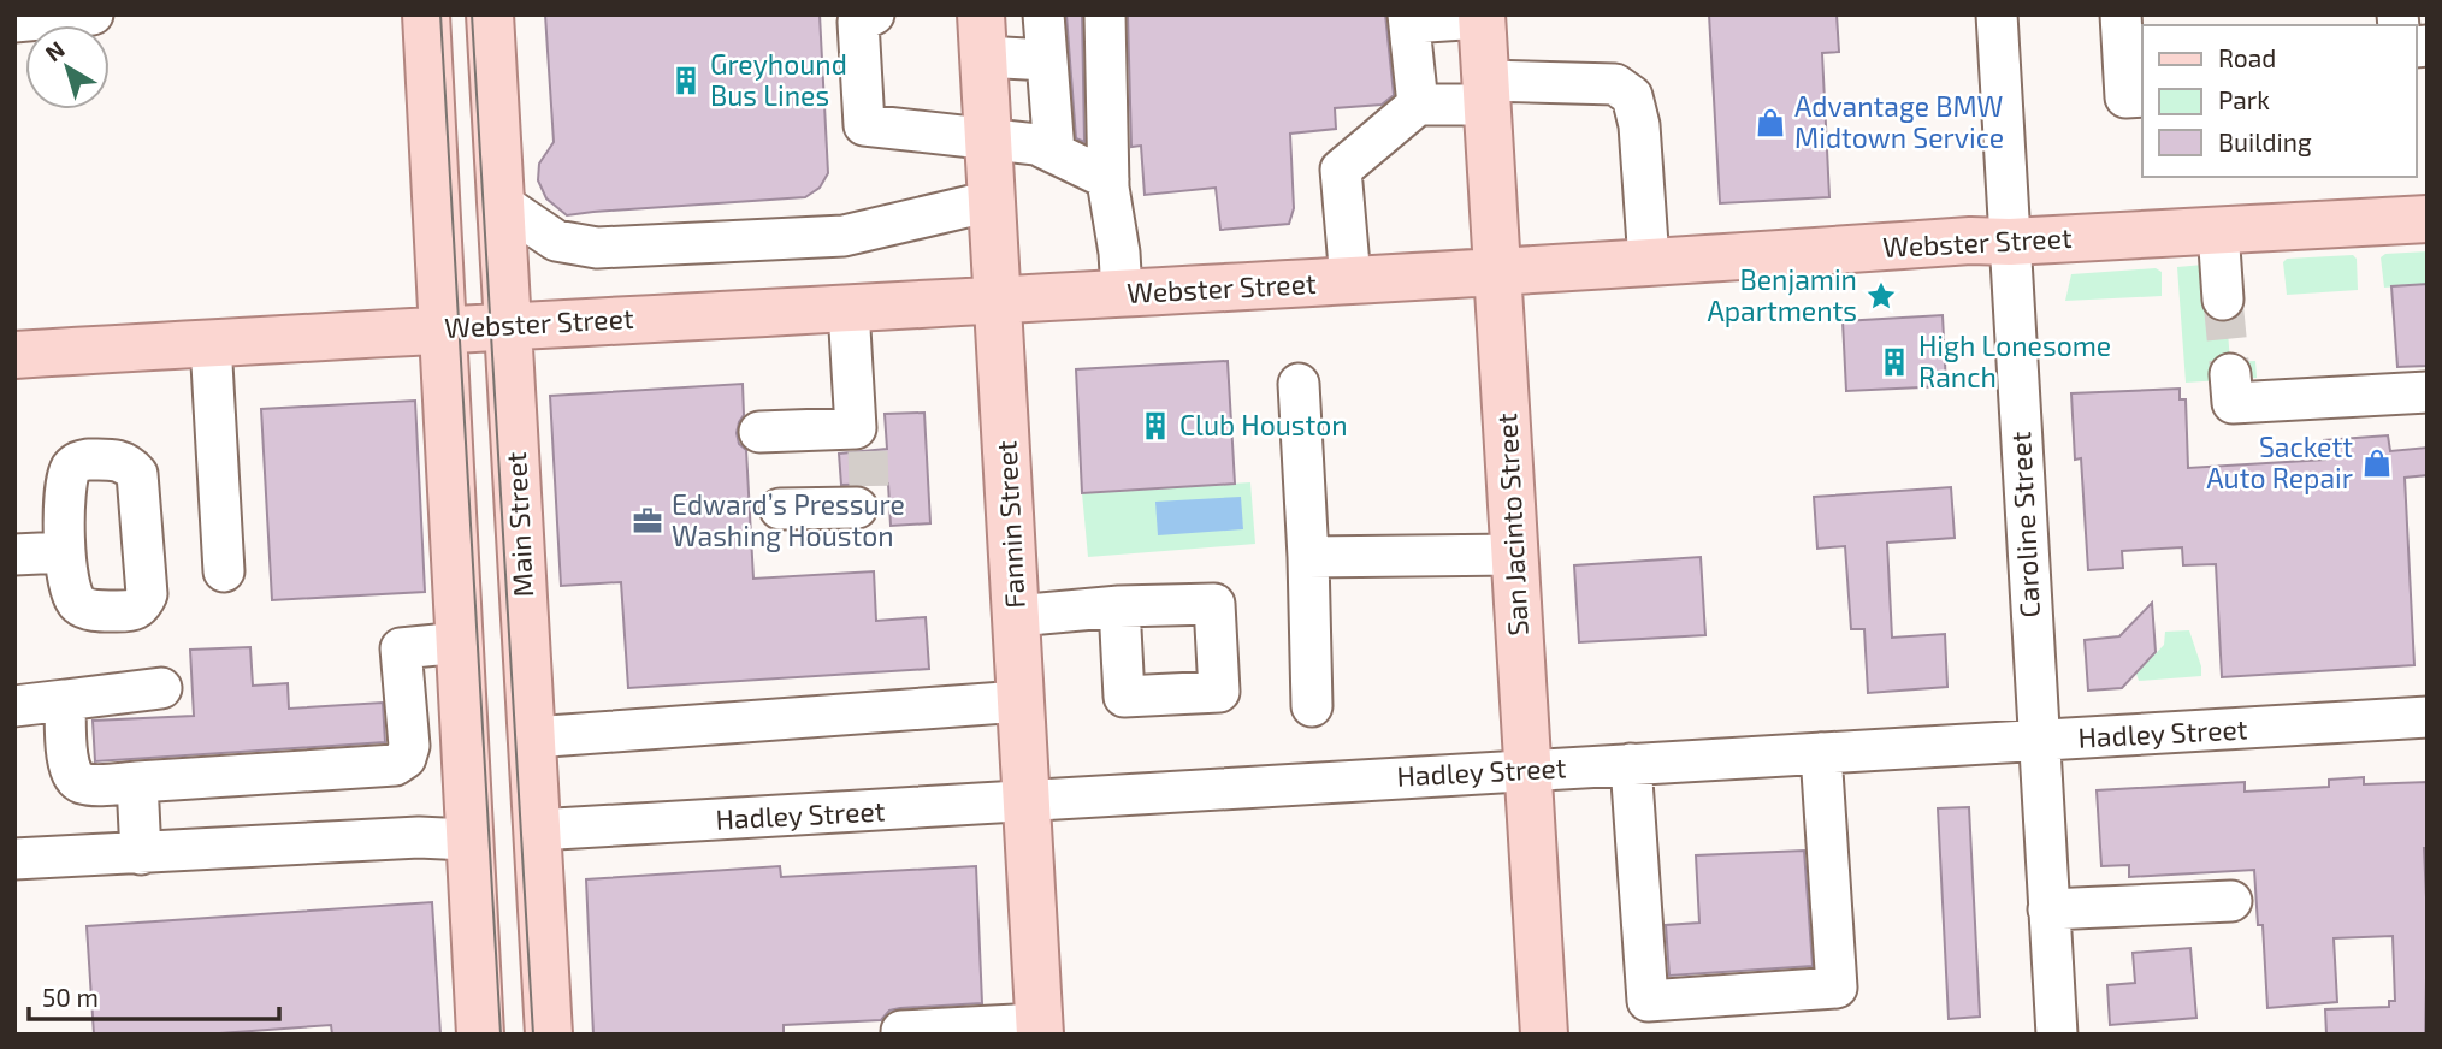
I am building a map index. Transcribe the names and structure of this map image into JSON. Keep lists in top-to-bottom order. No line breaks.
{"streets":{"main road":["Webster Street","Main Street","Fannin Street","San Jacinto Street"],"street":["Caroline Street","Hadley Street"]},"crossings":[["Webster Street","Main Street"],["Webster Street","Fannin Street"],["Webster Street","San Jacinto Street"],["Webster Street","Caroline Street"],["Main Street","Hadley Street"],["Fannin Street","Hadley Street"],["San Jacinto Street","Hadley Street"],["Caroline Street","Hadley Street"]],"places":{"building":["Greyhound Bus Lines","High Lonesome Ranch","Club Houston"],"shop":["Advantage BMW Midtown Service","Sackett Auto Repair"],"place":["Benjamin Apartments"],"office":["Edward’s Pressure Washing Houston"]},"legend":["Road","Park","Building"],"scale_bar":"50 m","north":"top left"}
